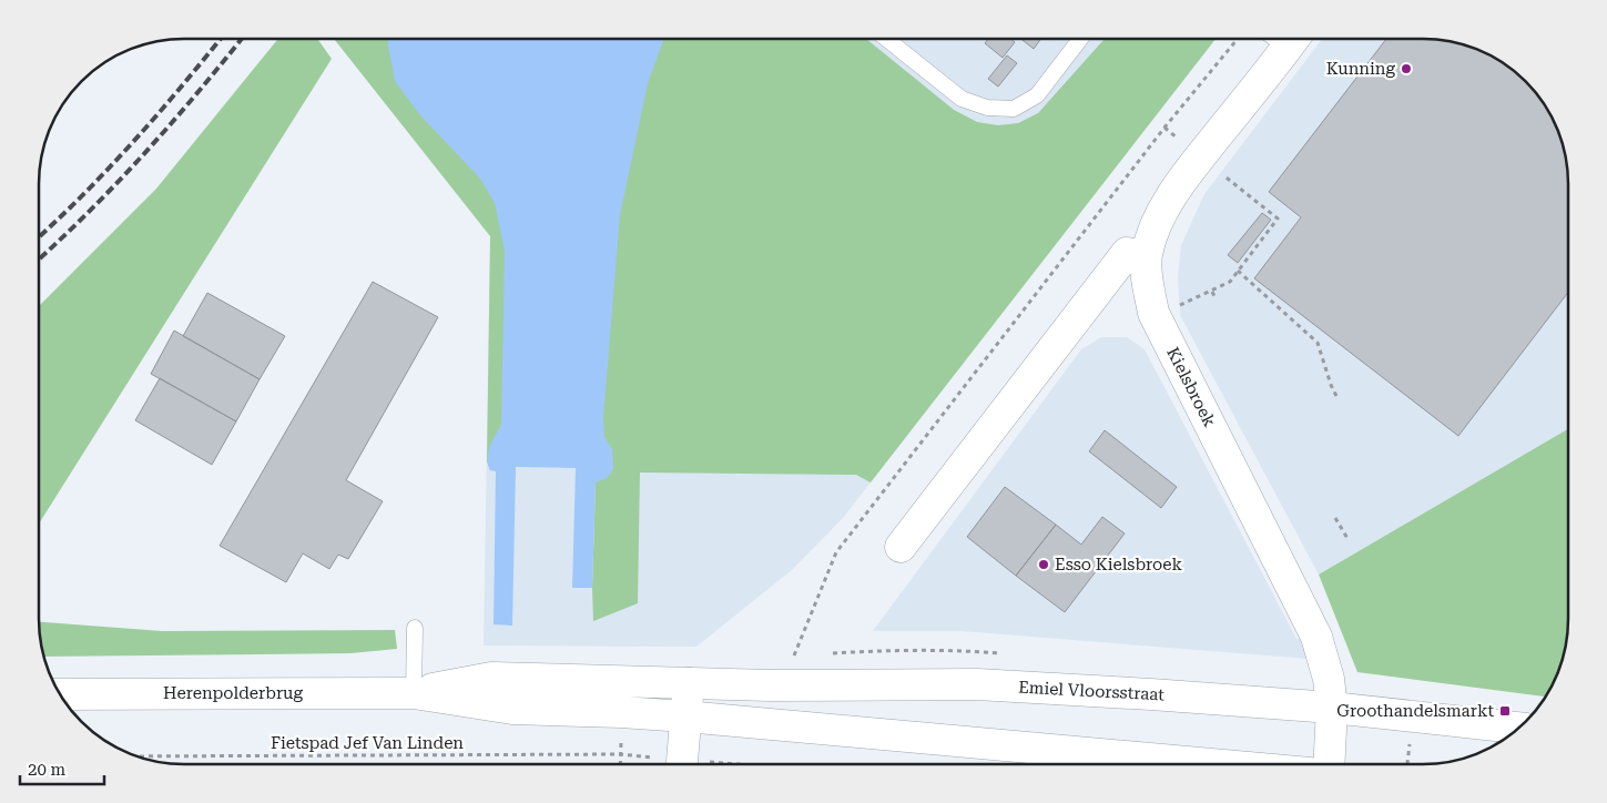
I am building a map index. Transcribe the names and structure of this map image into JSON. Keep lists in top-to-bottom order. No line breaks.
{"streets":{"street":["Kielsbroek","Emiel Vloorsstraat","Herenpolderbrug"],"path":["Fietspad Jef Van Linden"]},"crossings":[["Kielsbroek","Emiel Vloorsstraat"],["Emiel Vloorsstraat","Herenpolderbrug"]],"places":{"other":["Kunning","Esso Kielsbroek"],"transit":["Groothandelsmarkt"]},"scale_bar":"20 m"}
